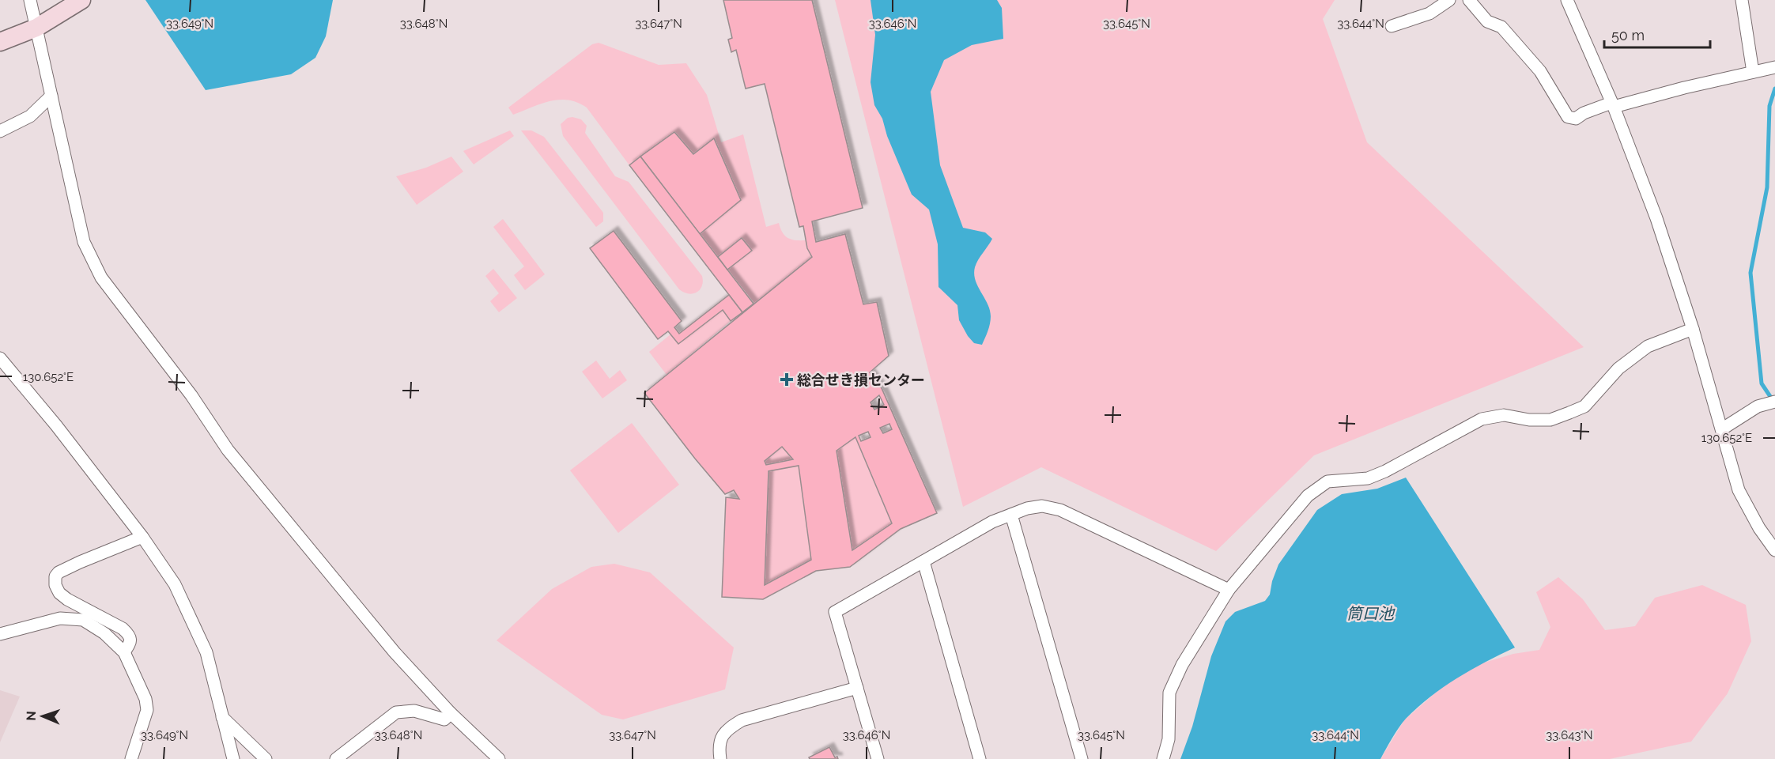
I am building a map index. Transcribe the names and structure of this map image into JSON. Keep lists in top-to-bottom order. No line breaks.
{"water":["筒口池"],"places":{"health":["総合せき損センター"]},"scale_bar":"50 m","north":"left","coordinates":["33.649°N","33.648°N","33.647°N","33.646°N","33.645°N","33.644°N","130.652°E","33.643°N"]}
